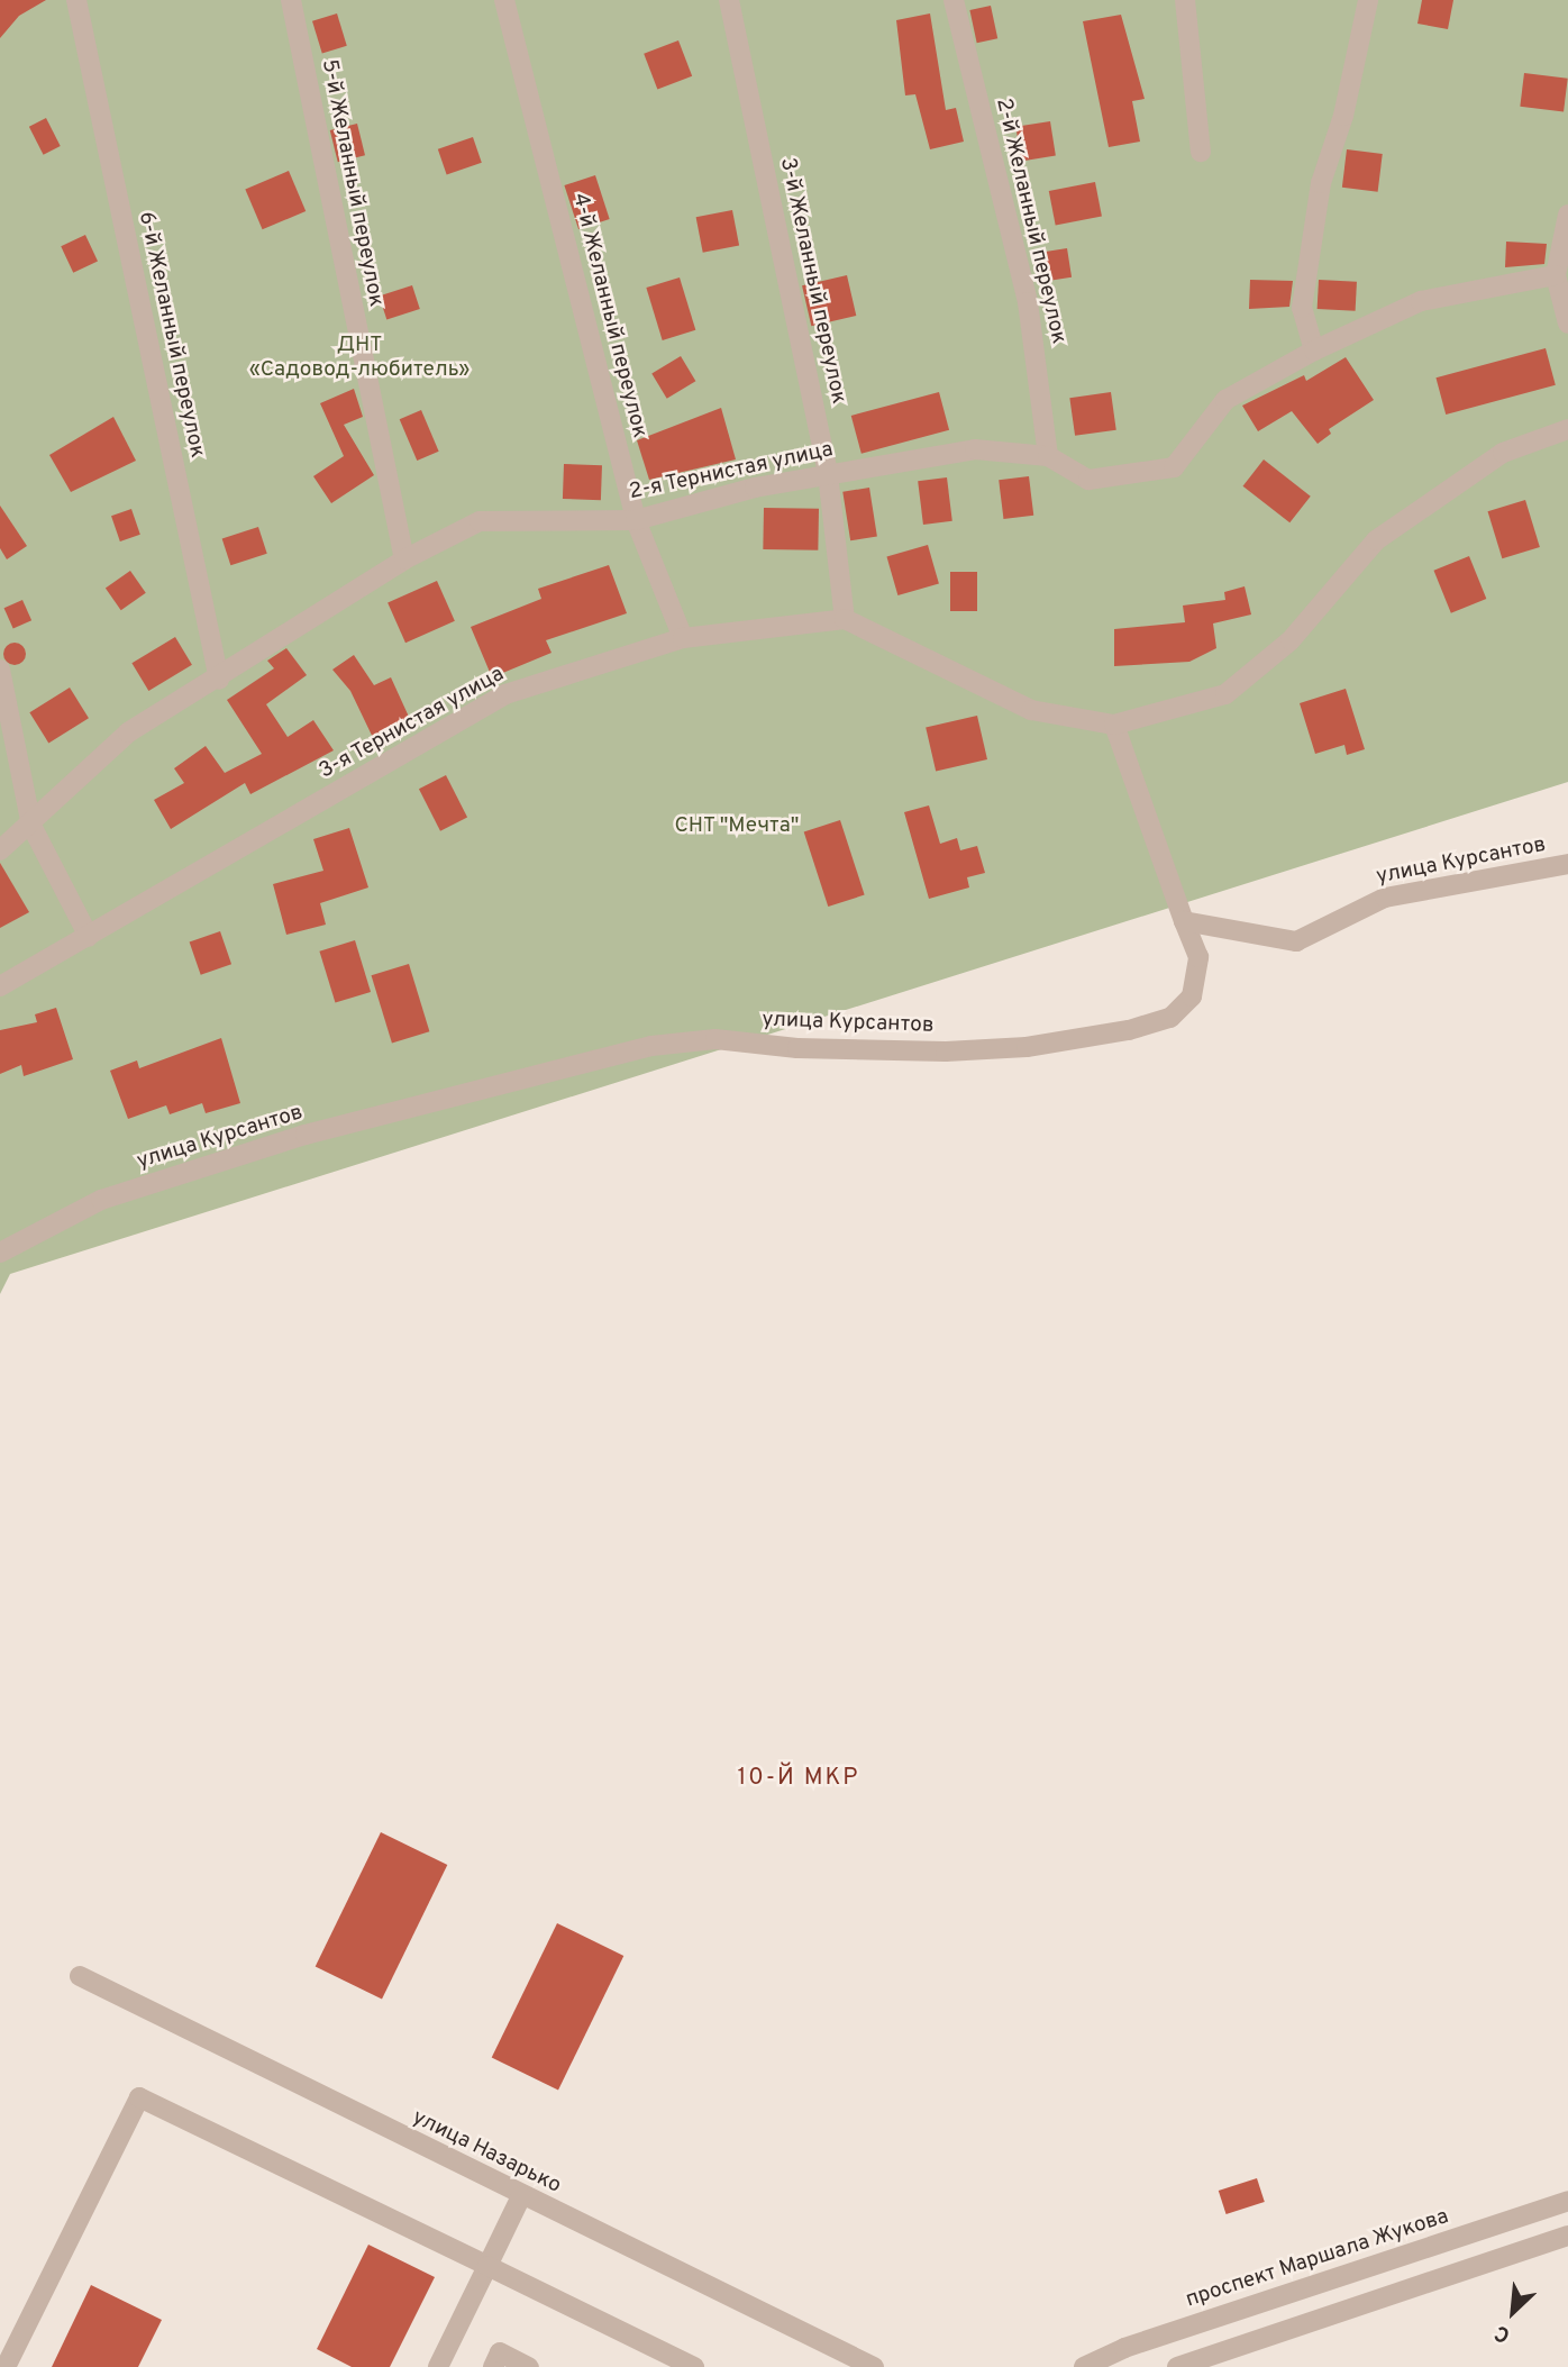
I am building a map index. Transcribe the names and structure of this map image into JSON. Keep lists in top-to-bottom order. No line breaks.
{"streets":{"street":["5-й Желанный переулок","2-й Желанный переулок","3-й Желанный переулок","4-й Желанный переулок","6-й Желанный переулок","2-я Тернистая улица","3-я Тернистая улица","улица Курсантов","улица Назарько","проспект Маршала Жукова"]},"crossings":[["5-й Желанный переулок","2-я Тернистая улица"],["2-й Желанный переулок","2-я Тернистая улица"],["3-й Желанный переулок","2-я Тернистая улица"],["3-й Желанный переулок","3-я Тернистая улица"],["4-й Желанный переулок","2-я Тернистая улица"],["4-й Желанный переулок","3-я Тернистая улица"],["6-й Желанный переулок","2-я Тернистая улица"]],"districts":["10-Й МКР"],"parks":["ДНТ «Садовод-любитель»","СНТ \"Мечта\""],"north":"bottom left"}
